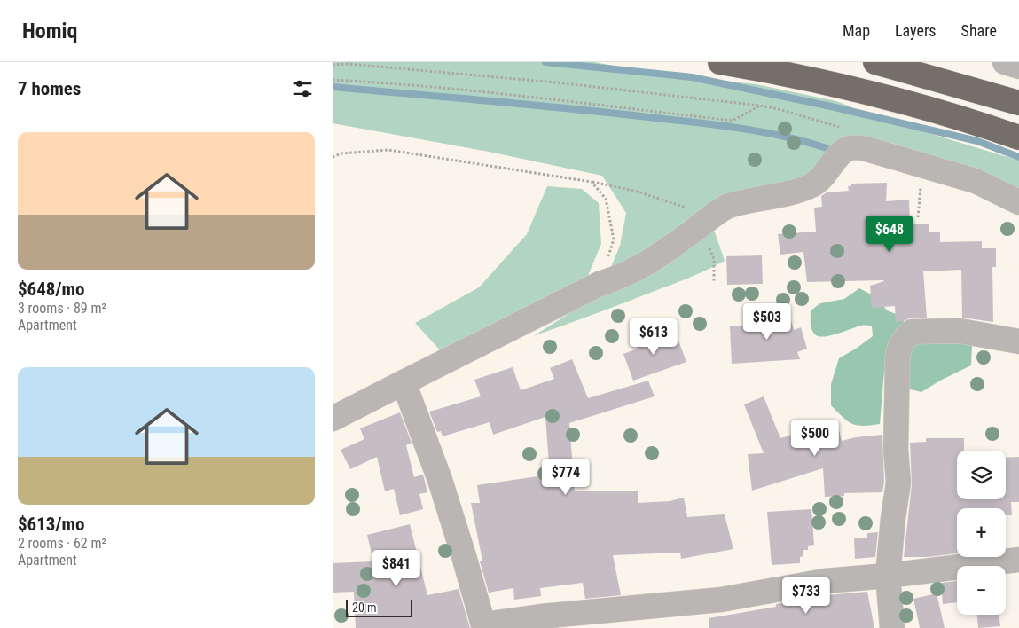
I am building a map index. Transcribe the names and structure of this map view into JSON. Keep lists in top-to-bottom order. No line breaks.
{"scale_bar":"20 m","page":{"header":"Homiq","nav":["Map","Layers","Share"],"heading":"7 homes","list":[{"name":"$648/mo","note":"3 rooms · 89 m² · Apartment"},{"name":"$613/mo","note":"2 rooms · 62 m² · Apartment"}],"price":["$648","$503","$613","$500","$774","$841","$733"],"map_buttons":["+","−"],"scale":"20 m"}}
